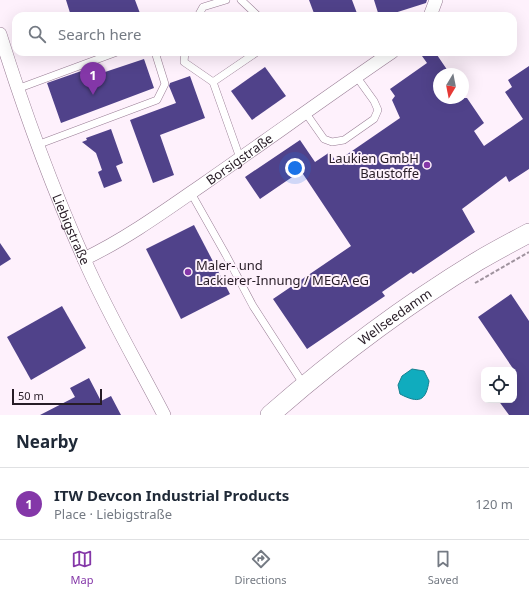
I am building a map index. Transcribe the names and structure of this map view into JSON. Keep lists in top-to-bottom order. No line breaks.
{"streets":{"main road":["Wellseedamm"],"street":["Borsigstraße","Liebigstraße"]},"crossings":[["Borsigstraße","Liebigstraße"]],"places":["Laukien GmbH Baustoffe","Maler- und Lackierer-Innung / MEGA eG"],"scale_bar":"50 m","north":"bottom","page":{"search":"Search here","pins":"1","scale":"50 m","heading":"Nearby","list":[{"mark":"1","name":"ITW Devcon Industrial Products","note":"Place · Liebigstraße","value":"120 m"}],"nav":["Map","Directions","Saved"]}}
